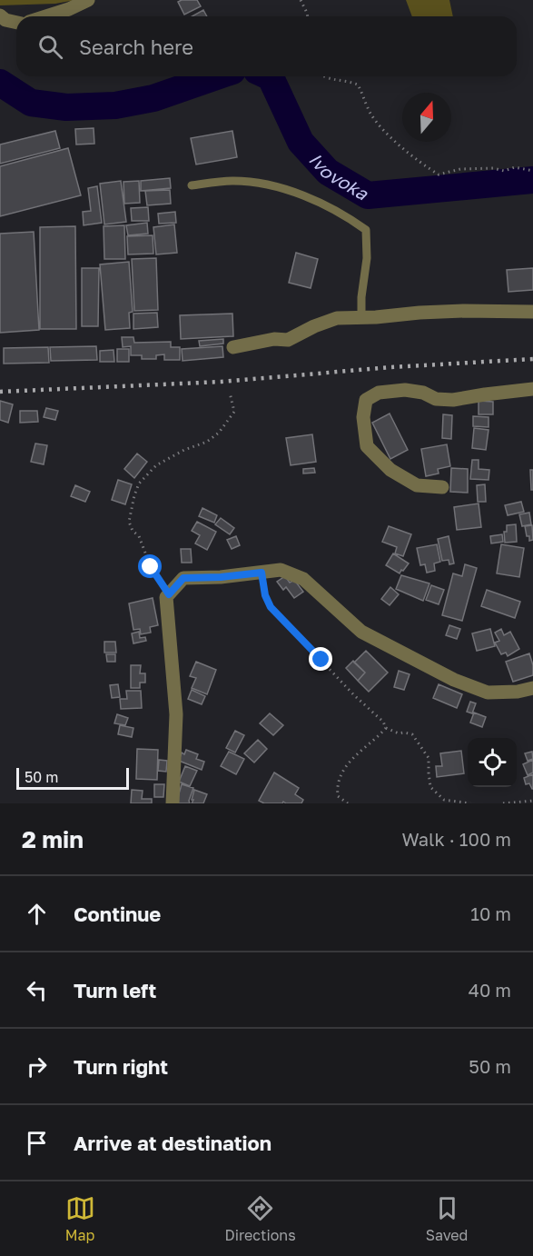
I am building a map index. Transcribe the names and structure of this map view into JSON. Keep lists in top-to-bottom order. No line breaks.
{"water":["Ivovoka"],"scale_bar":"50 m","north":"top","page":{"search":"Search here","scale":"50 m","heading":["2 min","Walk · 100 m"],"list":[["Continue","10 m"],["Turn left","40 m"],["Turn right","50 m"],"Arrive at destination"],"nav":["Map","Directions","Saved"]}}
